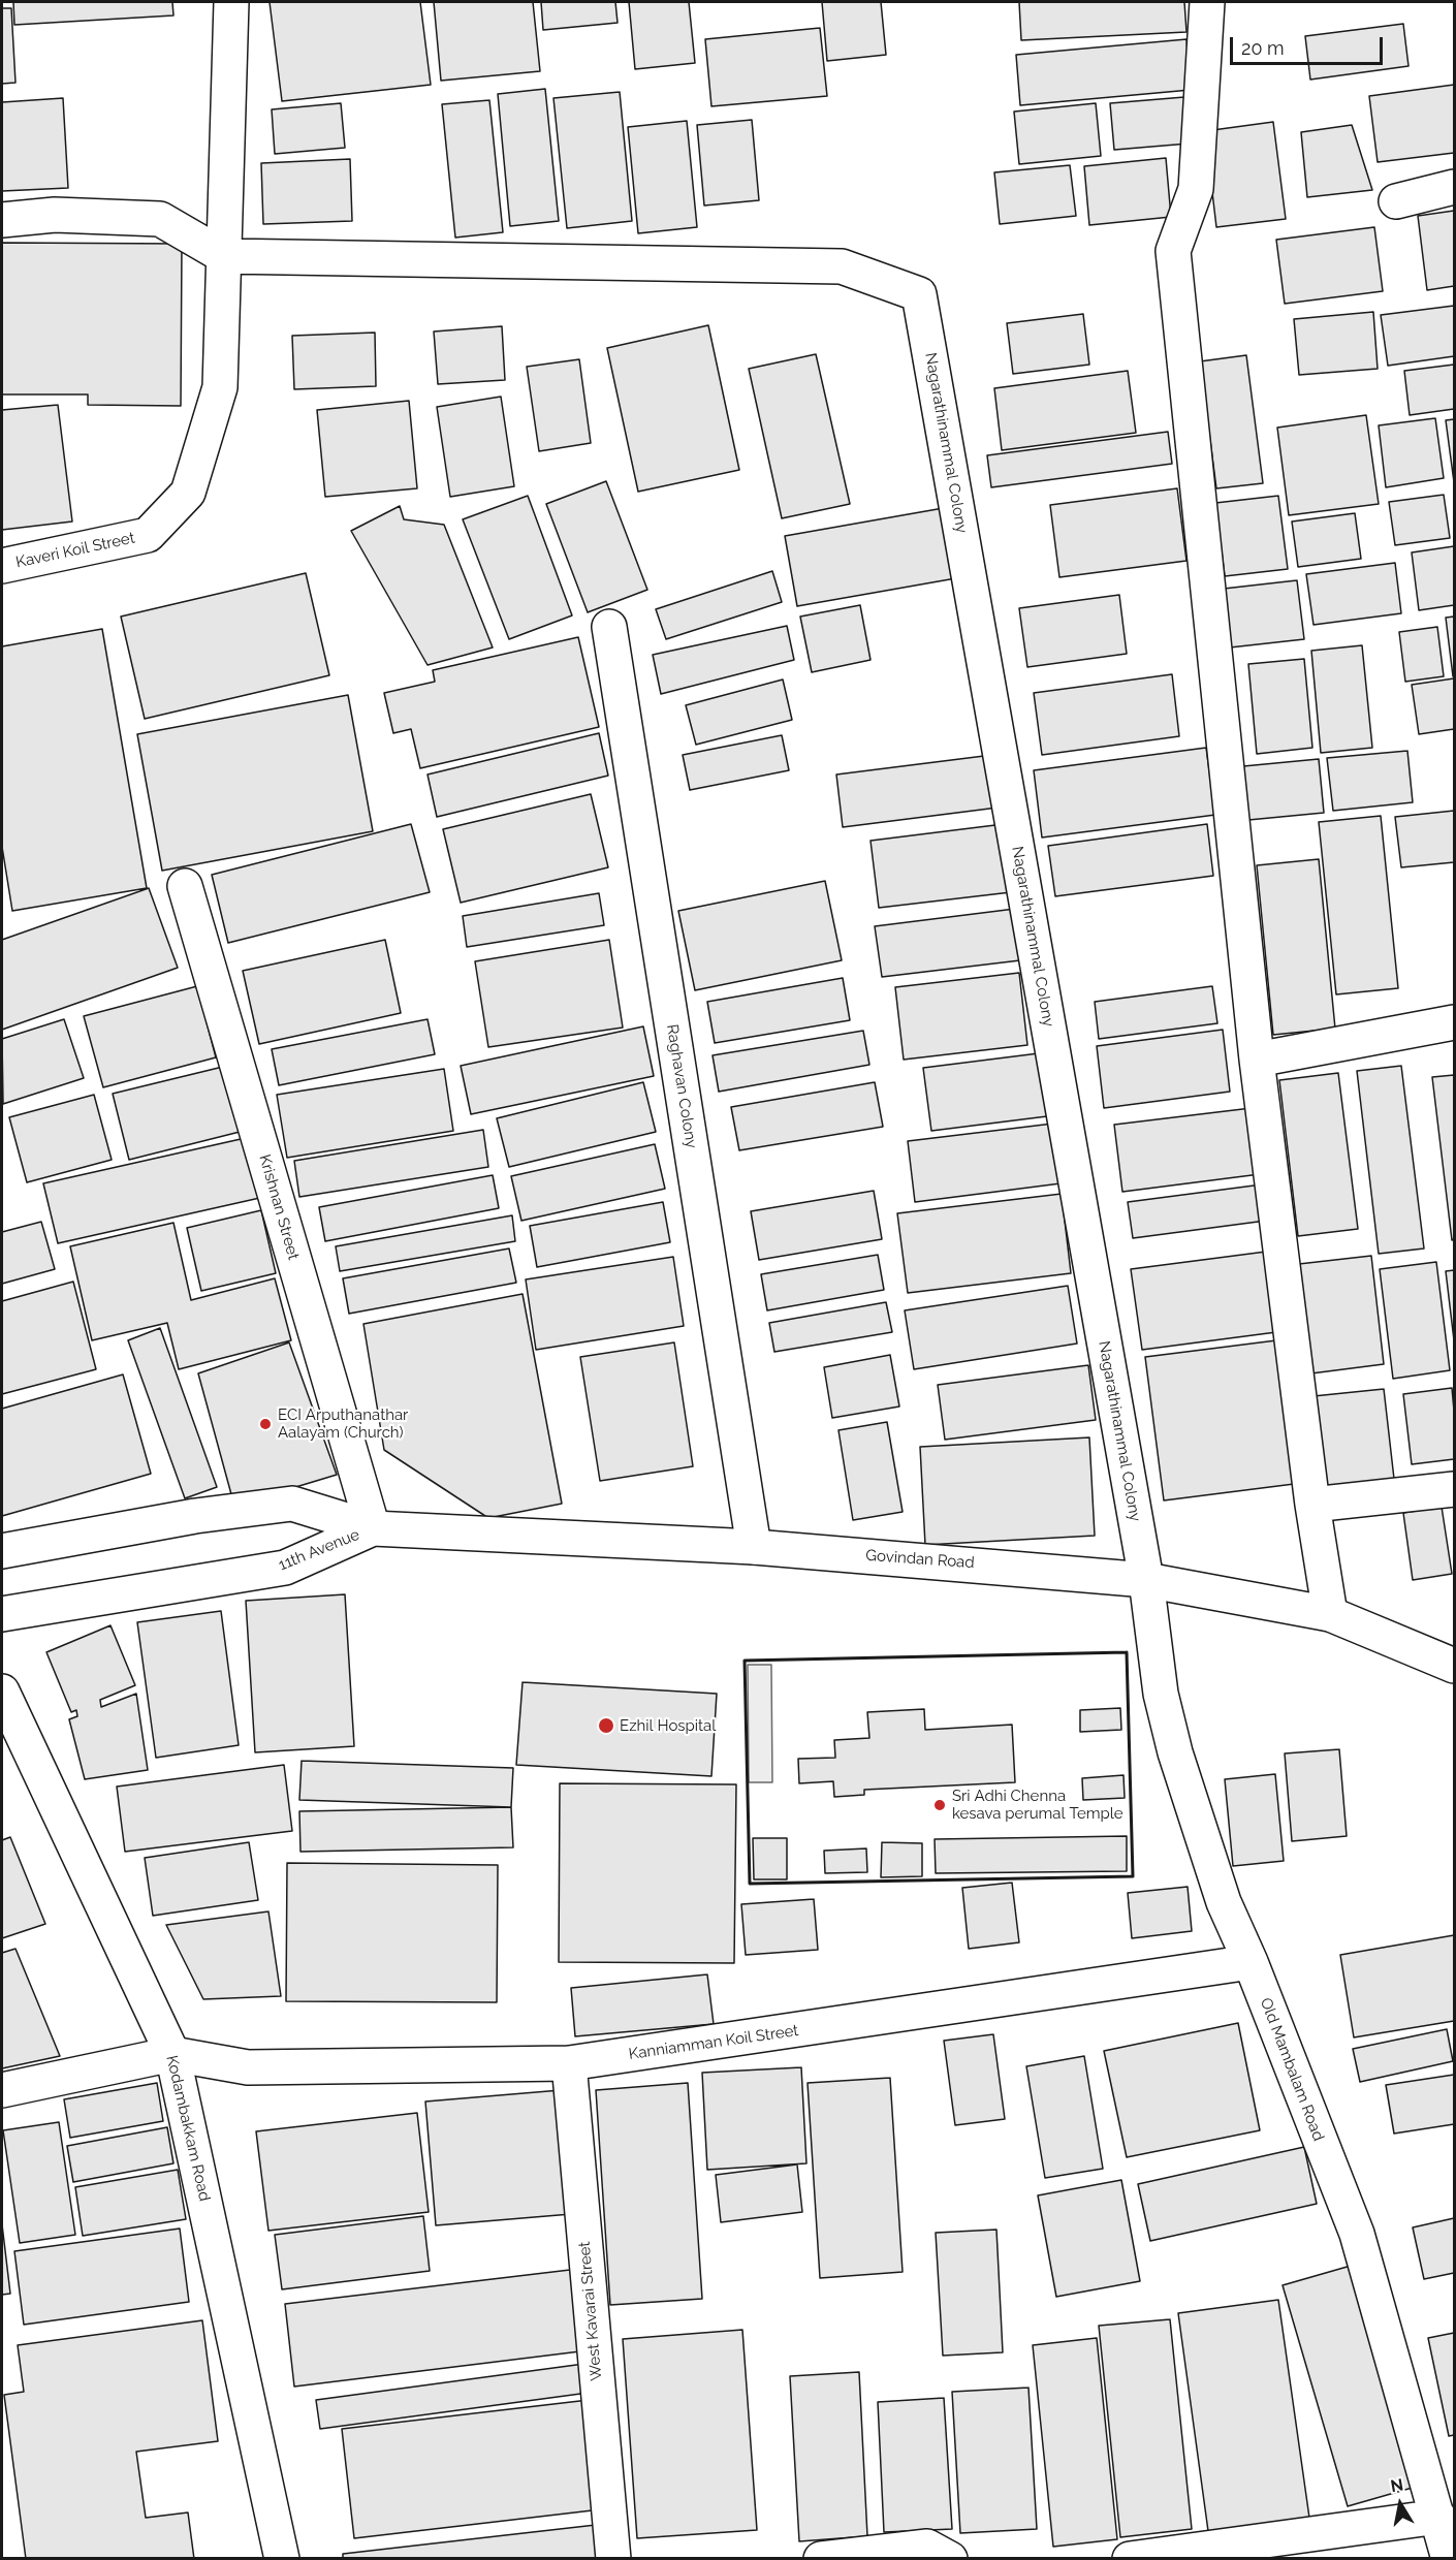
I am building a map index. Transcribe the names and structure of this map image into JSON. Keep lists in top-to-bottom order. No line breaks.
{"streets":{"street":["Nagarathinammal Colony","Kaveri Koil Street","Raghavan Colony","Krishnan Street","11th Avenue","Govindan Road","Kanniamman Koil Street","Old Mambalam Road","Kodambakkam Road","West Kavarai Street"]},"crossings":[["Nagarathinammal Colony","Kaveri Koil Street"],["Nagarathinammal Colony","Govindan Road"],["Nagarathinammal Colony","Old Mambalam Road"],["Raghavan Colony","Govindan Road"],["Krishnan Street","11th Avenue"],["Krishnan Street","Govindan Road"],["11th Avenue","Govindan Road"],["Govindan Road","Old Mambalam Road"],["Kanniamman Koil Street","Old Mambalam Road"],["Kanniamman Koil Street","Kodambakkam Road"],["Kanniamman Koil Street","West Kavarai Street"]],"places":["ECI Arputhanathar Aalayam (Church)","Ezhil Hospital","Sri Adhi Chenna kesava perumal Temple"],"scale_bar":"20 m","north":"top"}
